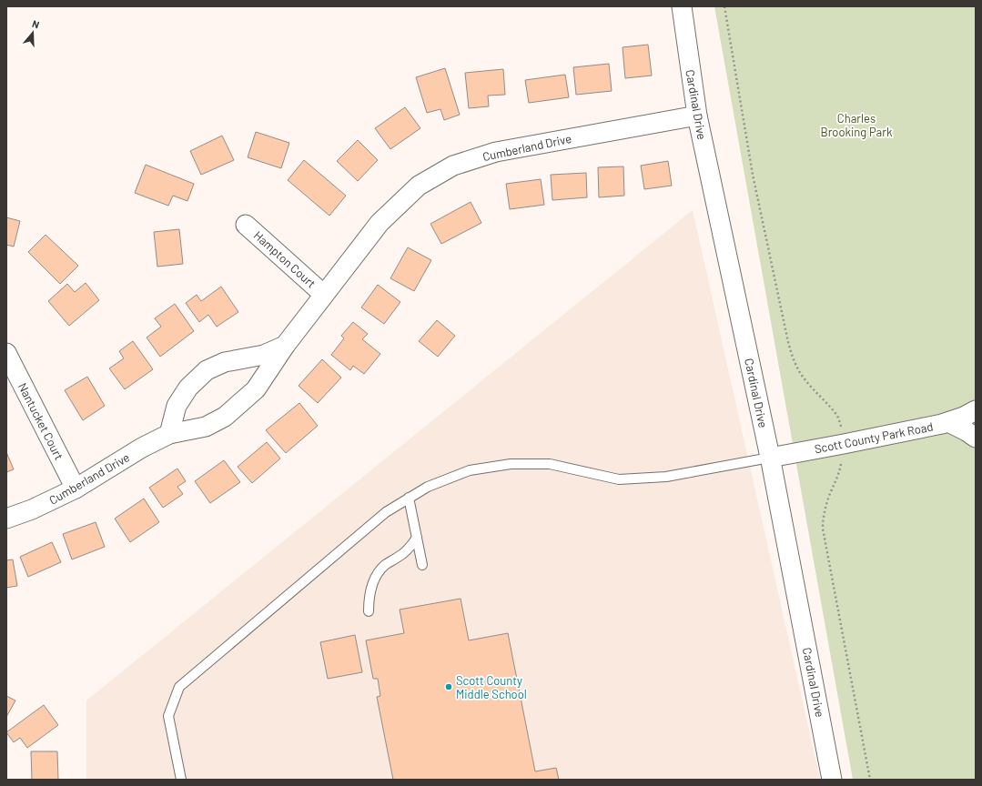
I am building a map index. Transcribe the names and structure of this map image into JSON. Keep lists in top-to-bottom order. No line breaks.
{"streets":{"street":["Cardinal Drive","Cumberland Drive","Hampton Court","Nantucket Court","Scott County Park Road"]},"crossings":[["Cardinal Drive","Cumberland Drive"],["Cardinal Drive","Scott County Park Road"],["Cumberland Drive","Hampton Court"],["Cumberland Drive","Nantucket Court"]],"parks":["Charles Brooking Park"],"places":["Scott County Middle School"],"north":"top"}
